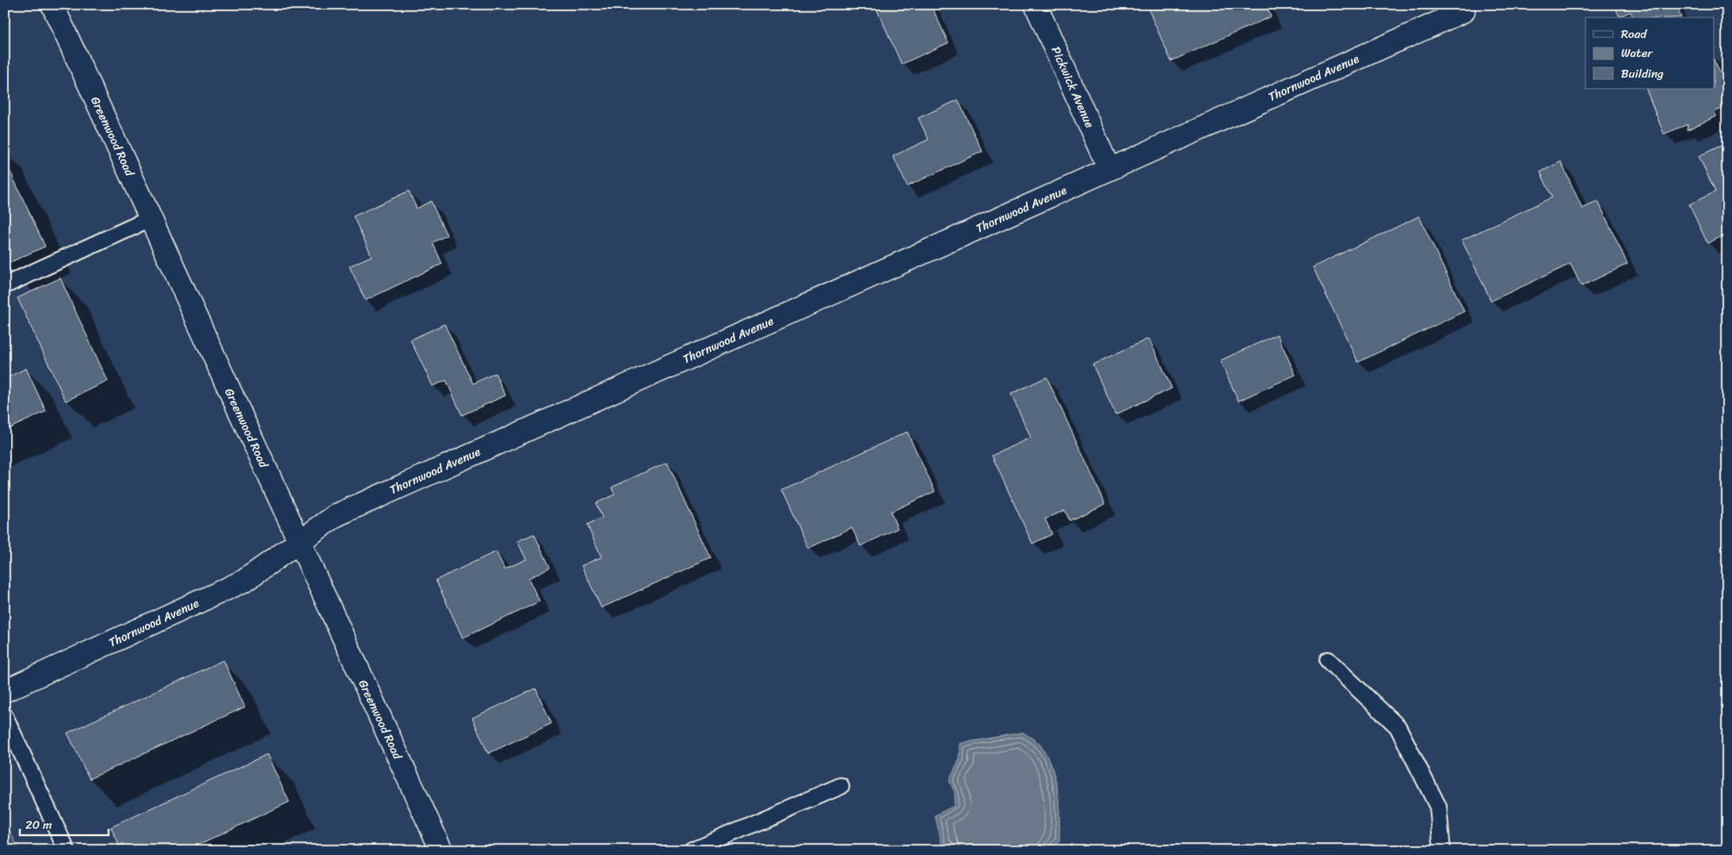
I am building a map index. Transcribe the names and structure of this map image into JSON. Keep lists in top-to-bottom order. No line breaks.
{"streets":{"street":["Thornwood Avenue","Pickwick Avenue","Greenwood Road"]},"crossings":[["Thornwood Avenue","Pickwick Avenue"],["Thornwood Avenue","Greenwood Road"]],"legend":["Road","Water","Building"],"scale_bar":"20 m"}
